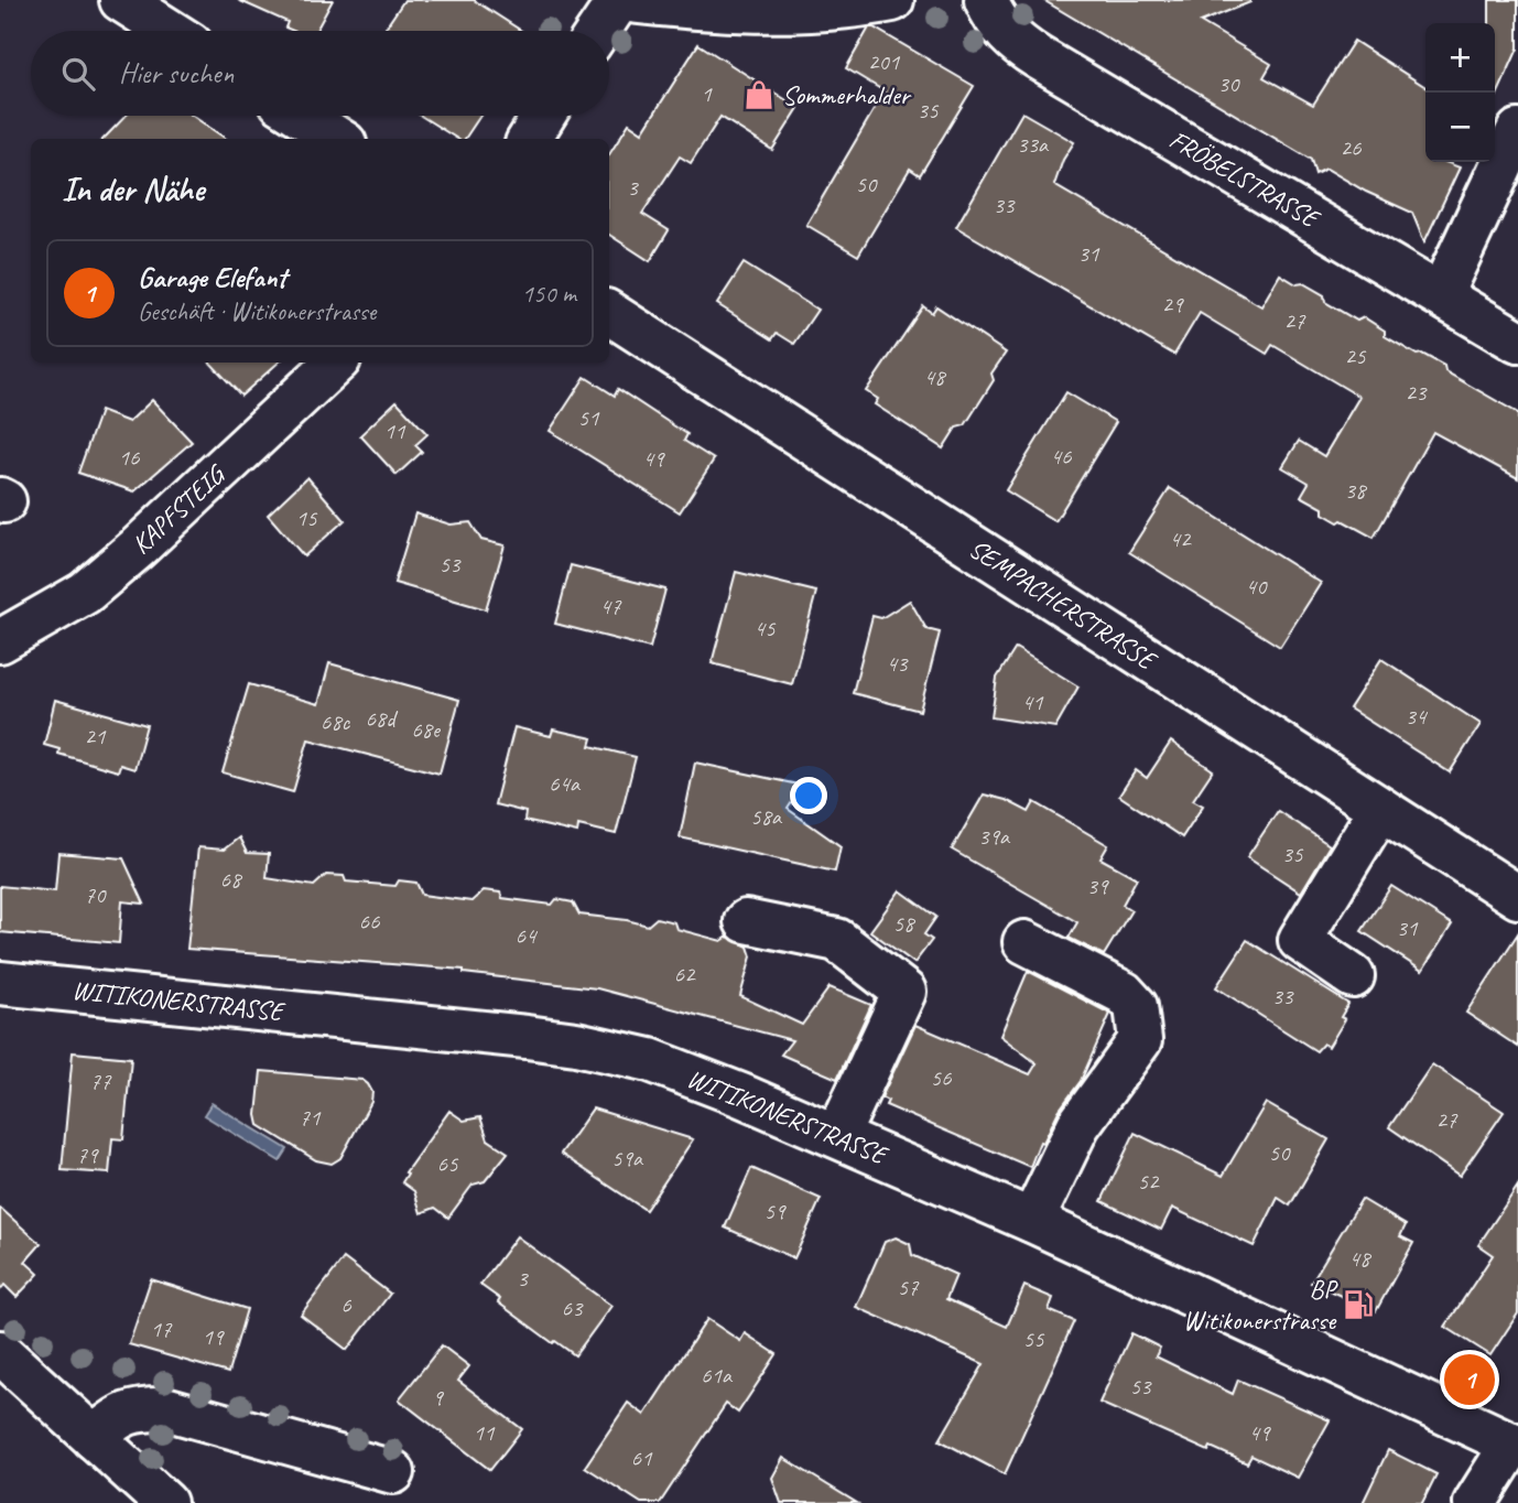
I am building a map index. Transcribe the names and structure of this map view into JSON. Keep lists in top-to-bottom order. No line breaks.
{"streets":{"street":["FRÖBELSTRASSE","KAPFSTEIG","SEMPACHERSTRASSE","WITIKONERSTRASSE"]},"places":{"shop":["Sommerhalder"],"fuel station":["BP Witikonerstrasse"]},"house_numbers":["201","30","1","35","33a","26","50","3","33","31","29","27","25","48","23","51","11","46","16","49","38","15","42","53","40","47","45","43","41","34","68d","68c","68e","21","64a","58a","39a","35","68","39","70","66","58","31","64","62","33","56","77","71","27","50","79","59a","65","52","59","48","3","57","6","63","17","19","55","61a","53","9","11","49","61"],"page":{"map_buttons":["+","−"],"search":"Hier suchen","heading":"In der Nähe","list":[{"mark":"1","name":"Garage Elefant","note":"Geschäft · Witikonerstrasse","value":"150 m"}],"pins":"1"}}
